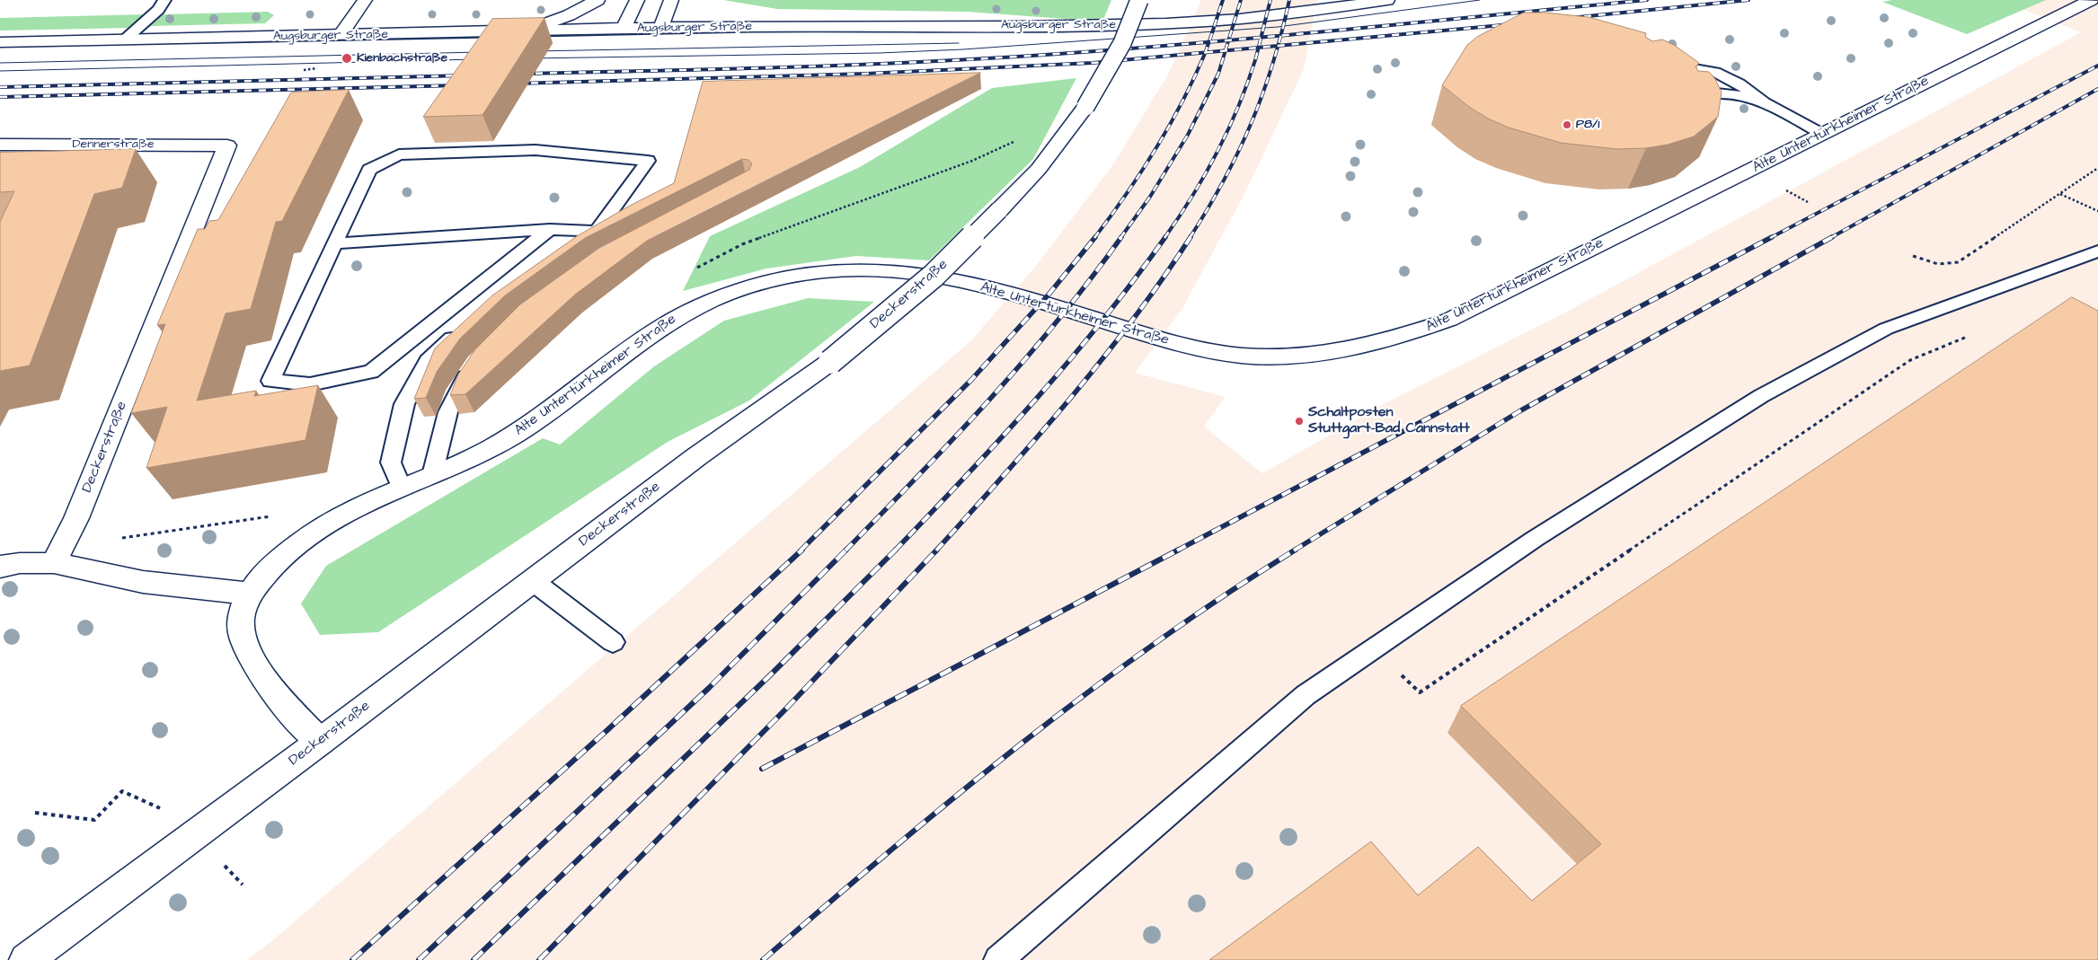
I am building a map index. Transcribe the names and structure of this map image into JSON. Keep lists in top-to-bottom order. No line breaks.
{"streets":{"street":["Augsburger Straße","Alte Untertürkheimer Straße","Dennerstraße","Deckerstraße"]},"crossings":[["Alte Untertürkheimer Straße","Deckerstraße"],["Dennerstraße","Deckerstraße"]],"places":["Kienbachstraße","P8/1","Schaltposten Stuttgart-Bad Cannstatt"]}
